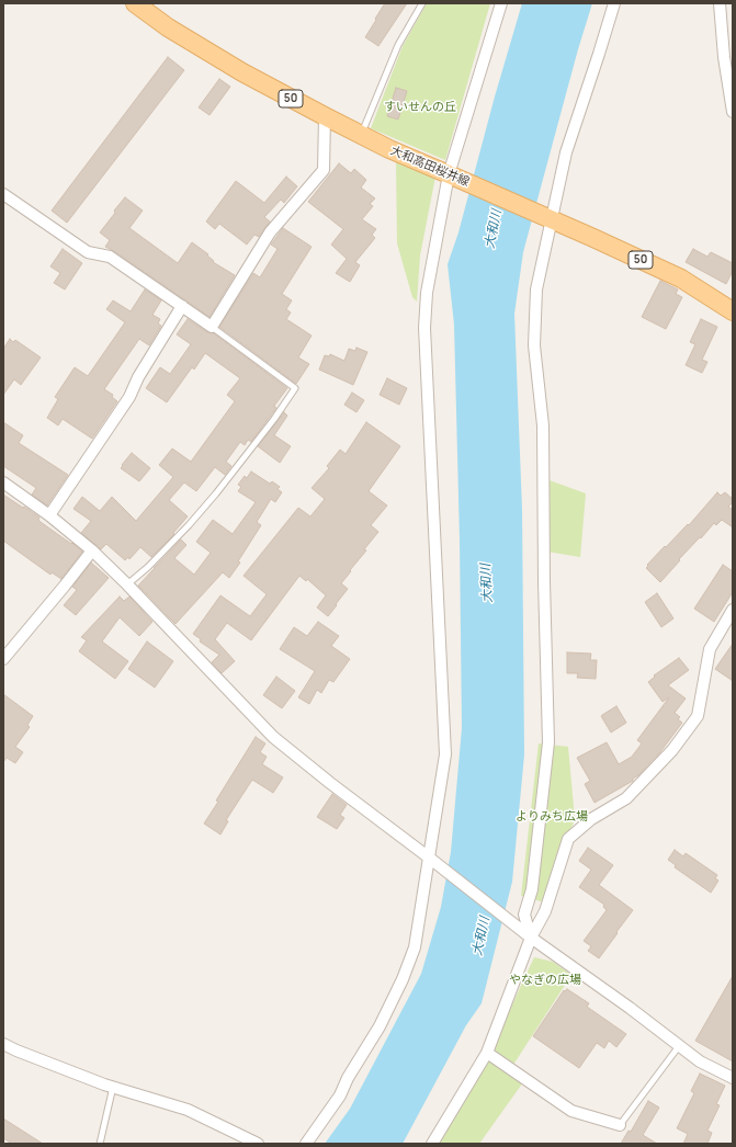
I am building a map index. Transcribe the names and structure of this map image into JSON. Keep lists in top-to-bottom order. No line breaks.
{"streets":{"main road":["50","大和高田桜井線"]},"water":["大和川"],"parks":["すいせんの丘","よりみち広場","やなぎの広場"]}
